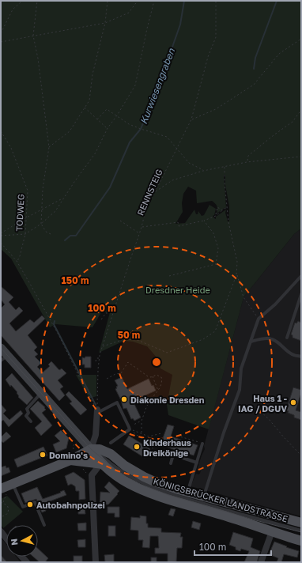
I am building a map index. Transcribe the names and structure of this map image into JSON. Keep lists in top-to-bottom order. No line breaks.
{"streets":{"main road":["KÖNIGSBRÜCKER LANDSTRASSE"],"path":["RENNSTEIG","TODWEG"]},"water":["Kurwiesengraben"],"parks":["Dresdner Heide"],"places":["Diakonie Dresden","Haus 1 - IAG / DGUV","Kinderhaus Dreikönige","Domino's","Autobahnpolizei"],"scale_bar":"100 m","north":"left","rings":["150 m","100 m","50 m"]}
